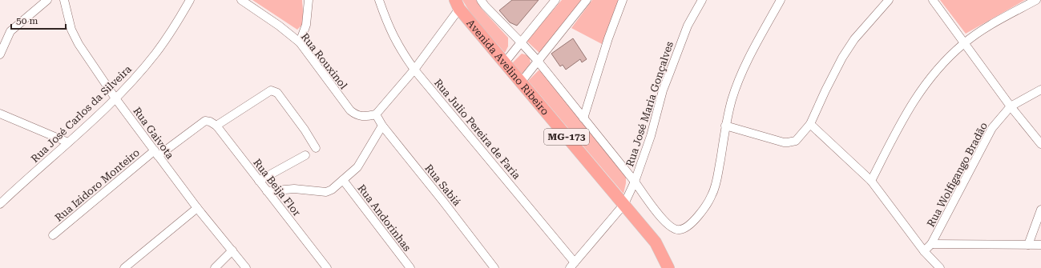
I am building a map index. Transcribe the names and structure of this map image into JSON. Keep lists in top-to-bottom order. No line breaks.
{"streets":{"highway":["Avenida Avelino Ribeiro","MG-173"],"street":["Rua Rouxinol","Rua José Maria Gonçalves","Rua José Carlos da Silveira","Rua Julio Pereira de Faria","Rua Gaivota","Rua Wolfigango Bradão","Rua Izidoro Monteiro","Rua Sabiá","Rua Beija Flor","Rua Andorinhas"]},"crossings":[["Rua Rouxinol","Rua Sabiá"],["Avenida Avelino Ribeiro","Rua José Maria Gonçalves"],["Rua José Maria Gonçalves","Rua Julio Pereira de Faria"],["Rua José Carlos da Silveira","Rua Gaivota"],["Rua Gaivota","Rua Izidoro Monteiro"],["Rua Izidoro Monteiro","Rua Beija Flor"]],"scale_bar":"50 m"}
